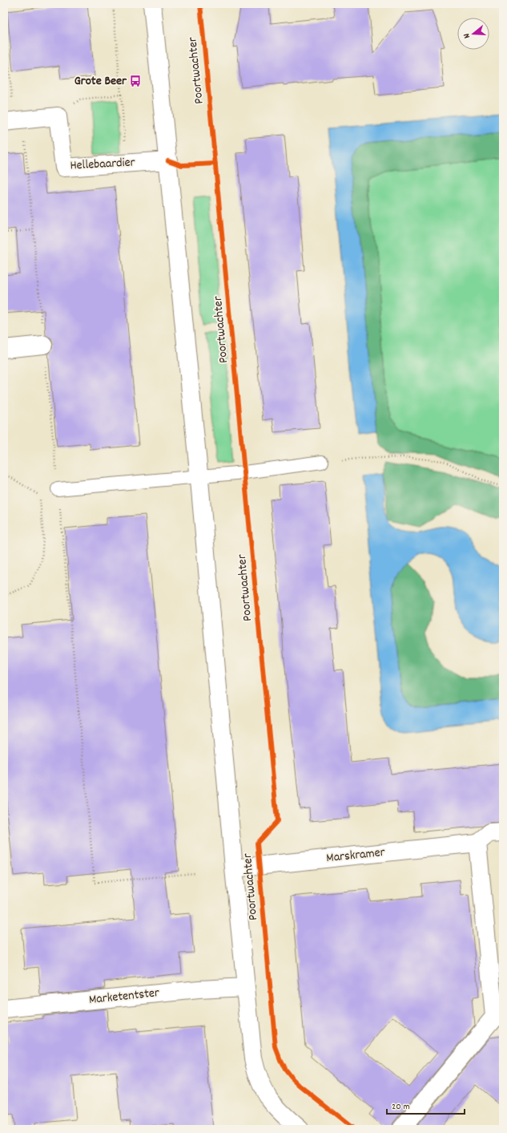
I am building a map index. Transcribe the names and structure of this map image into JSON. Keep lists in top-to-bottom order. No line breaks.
{"streets":{"street":["Poortwachter","Hellebaardier","Marskramer","Marketentster"]},"crossings":[["Poortwachter","Hellebaardier"],["Poortwachter","Marskramer"],["Poortwachter","Marketentster"]],"places":{"bus stop":["Grote Beer"]},"scale_bar":"20 m","north":"left"}
